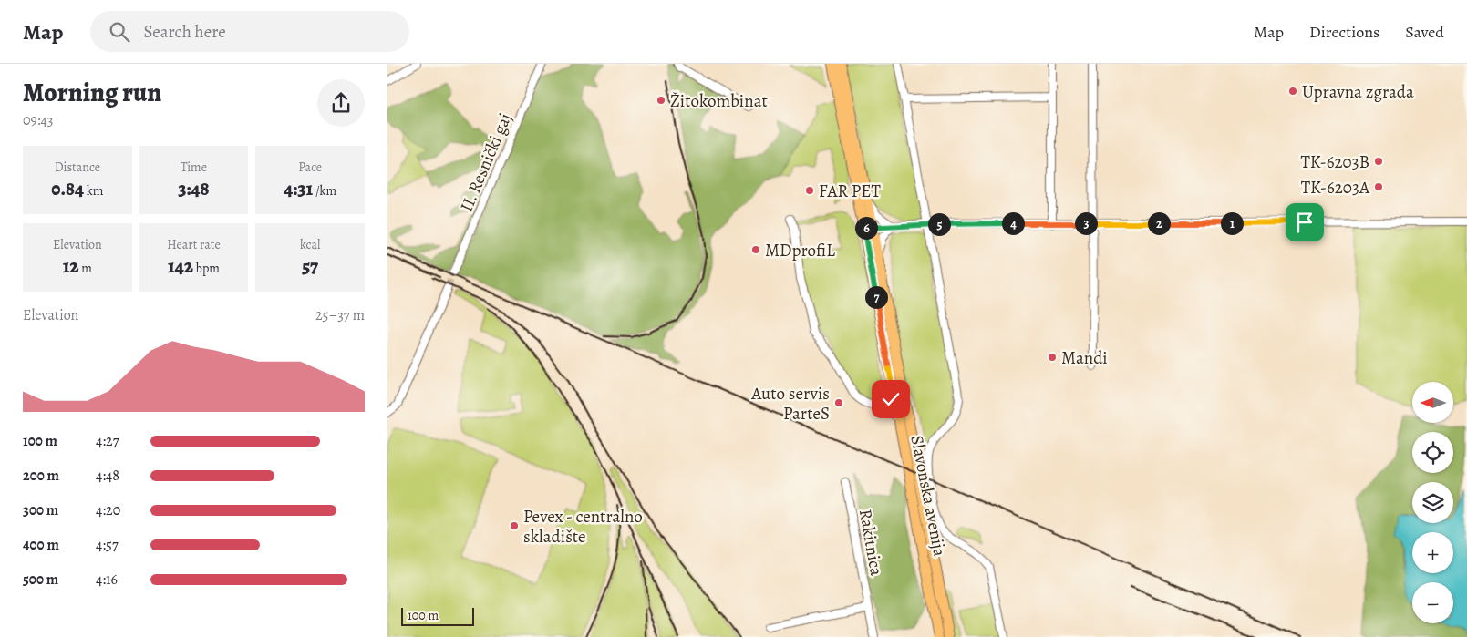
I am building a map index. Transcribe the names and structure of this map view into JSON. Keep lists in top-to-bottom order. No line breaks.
{"streets":{"main road":["Slavonska avenija"],"street":["II. Resnički gaj","Rakitnica"]},"places":["Upravna zgrada","Žitokombinat","TK-6203B","TK-6203A","FAR PET","MDprofiL","Mandi","Auto servis ParteS","Pevex - centralno skladište"],"scale_bar":"100 m","north":"left","page":{"header":"Map","search":"Search here","nav":["Map","Directions","Saved"],"heading":["Morning run","09:43"],"stats":[["Distance","0.84 km"],["Time","3:48"],["Pace","4:31 /km"],["Elevation","12 m"],["Heart rate","142 bpm"],["kcal","57"]],"pins":["1","2","3","4","5","6","7"],"chart":["Elevation","25–37 m"],"map_buttons":["+","−"],"list":[{"name":"100 m","note":"4:27"},{"name":"200 m","note":"4:48"},{"name":"300 m","note":"4:20"},{"name":"400 m","note":"4:57"},{"name":"500 m","note":"4:16"}],"scale":"100 m"}}
